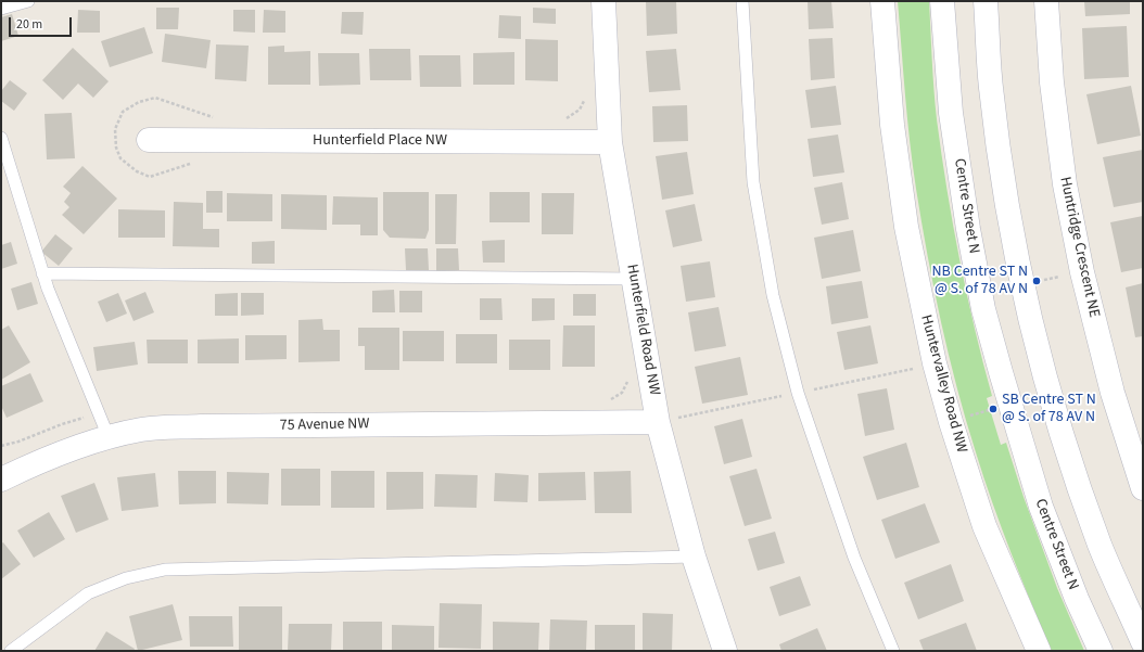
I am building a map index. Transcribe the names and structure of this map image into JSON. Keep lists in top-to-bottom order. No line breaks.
{"streets":{"street":["Hunterfield Place NW","Centre Street N","Huntridge Crescent NE","Hunterfield Road NW","Huntervalley Road NW","75 Avenue NW"]},"crossings":[["Hunterfield Place NW","Hunterfield Road NW"],["Hunterfield Road NW","75 Avenue NW"]],"places":["NB Centre ST N @ S. of 78 AV N","SB Centre ST N @ S. of 78 AV N"],"scale_bar":"20 m"}
